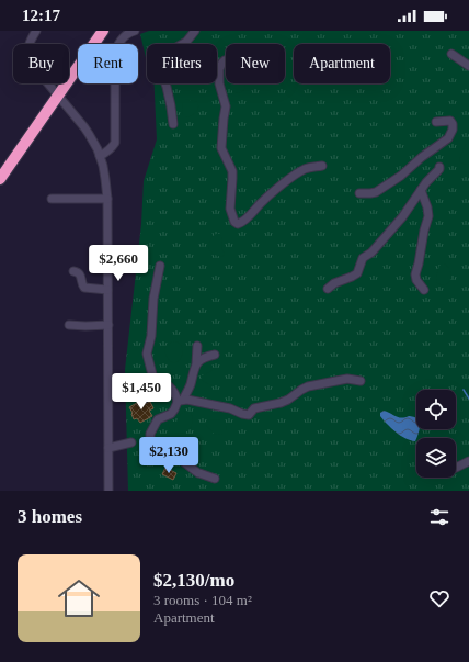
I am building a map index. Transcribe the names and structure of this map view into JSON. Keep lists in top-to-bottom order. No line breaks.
{"page":{"status":"12:17","chip":["Buy","Rent","Filters","New","Apartment"],"price":["$2,660","$1,450","$2,130"],"heading":"3 homes","list":[{"name":"$2,130/mo","note":"3 rooms · 104 m² · Apartment"}]}}
